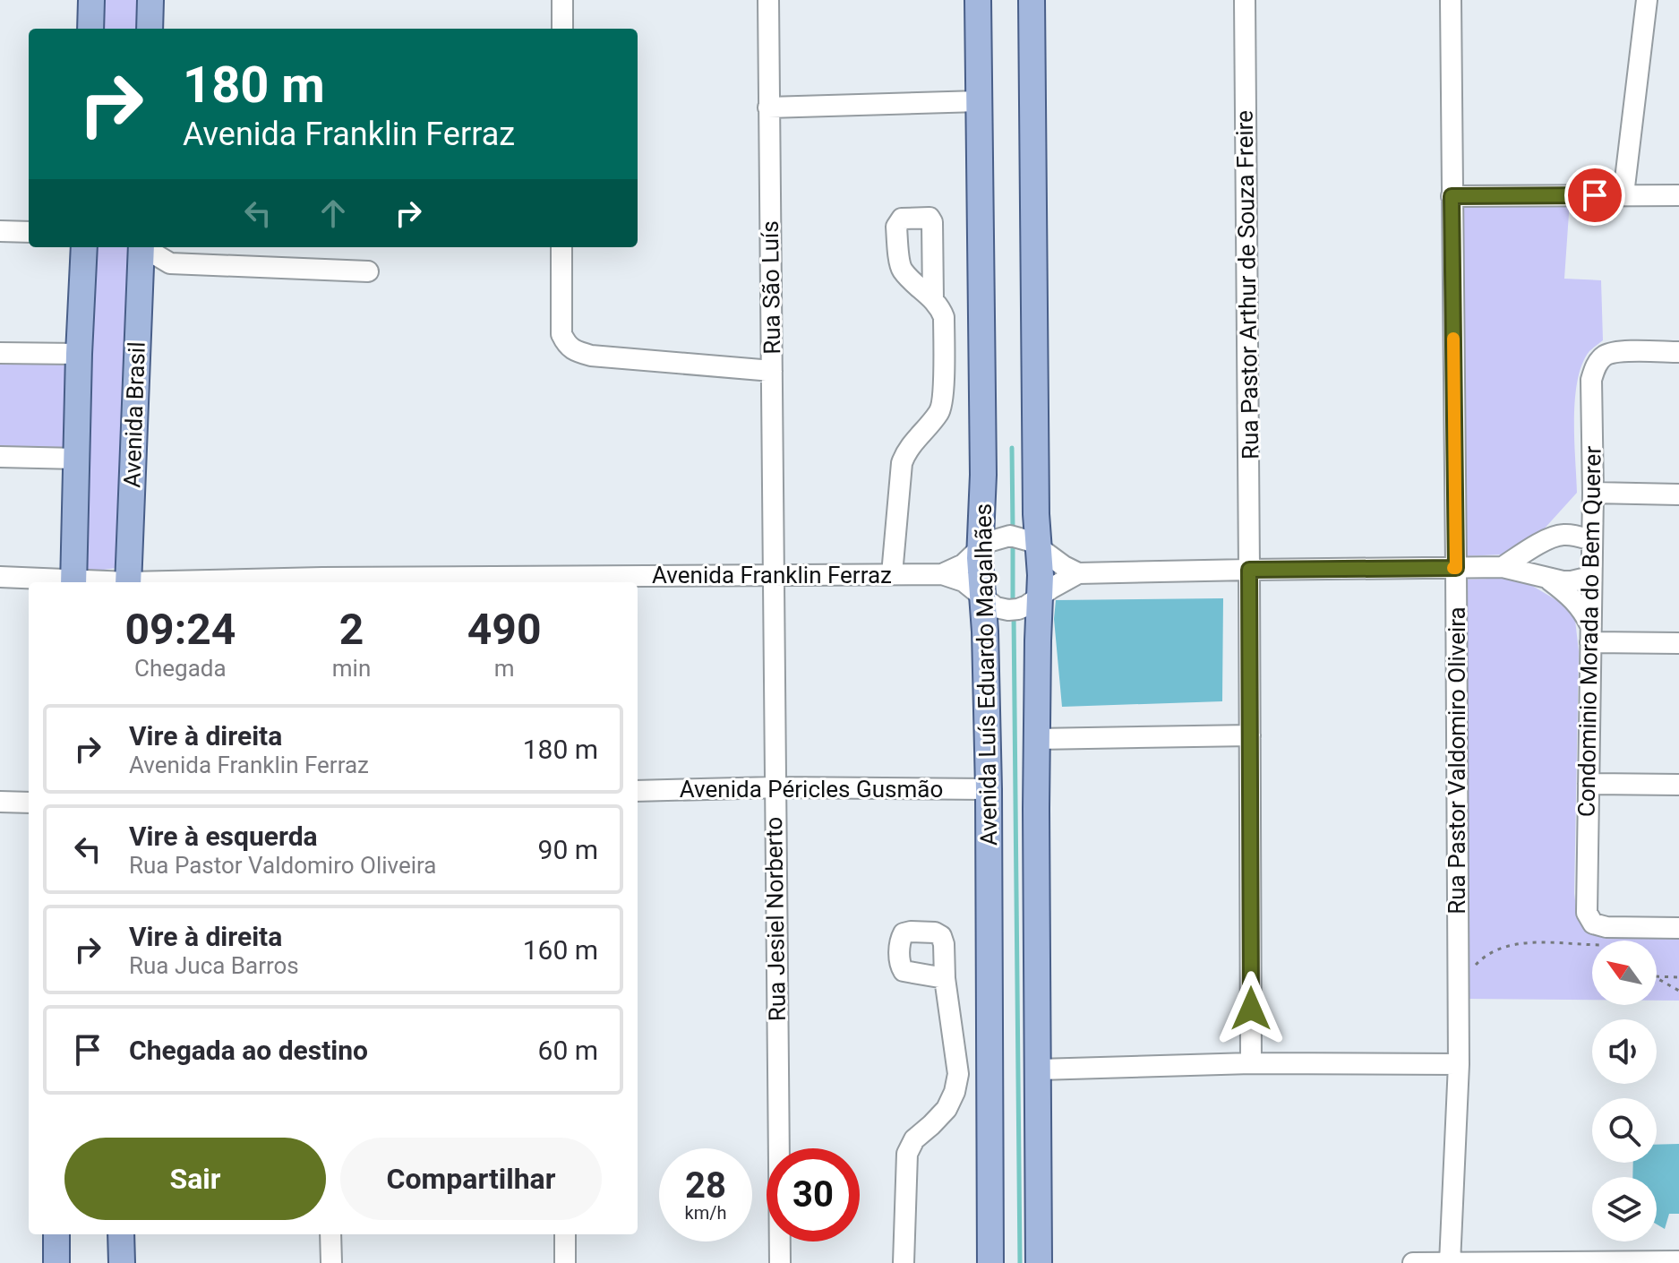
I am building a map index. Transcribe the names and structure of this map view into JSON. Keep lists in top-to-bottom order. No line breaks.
{"streets":{"main road":["Avenida Brasil","Avenida Luís Eduardo Magalhães"],"street":["Rua Pastor Arthur de Souza Freire","Rua São Luís","Avenida Franklin Ferraz","Condominio Morada do Bem Querer","Rua Pastor Valdomiro Oliveira","Avenida Péricles Gusmão","Rua Jesiel Norberto"]},"crossings":[["Rua São Luís","Avenida Franklin Ferraz"],["Rua São Luís","Rua Jesiel Norberto"],["Avenida Franklin Ferraz","Rua Jesiel Norberto"],["Avenida Luís Eduardo Magalhães","Avenida Péricles Gusmão"],["Avenida Péricles Gusmão","Rua Jesiel Norberto"]],"north":"top left","page":{"turn":["180 m","Avenida Franklin Ferraz"],"eta":["09:24","Chegada","2","min","490","m"],"list":[{"name":"Vire à direita","note":"Avenida Franklin Ferraz","value":"180 m"},{"name":"Vire à esquerda","note":"Rua Pastor Valdomiro Oliveira","value":"90 m"},{"name":"Vire à direita","note":"Rua Juca Barros","value":"160 m"},{"name":"Chegada ao destino","value":"60 m"}],"buttons":["Sair","Compartilhar"],"speed":"28 km/h","limit":"30"}}
